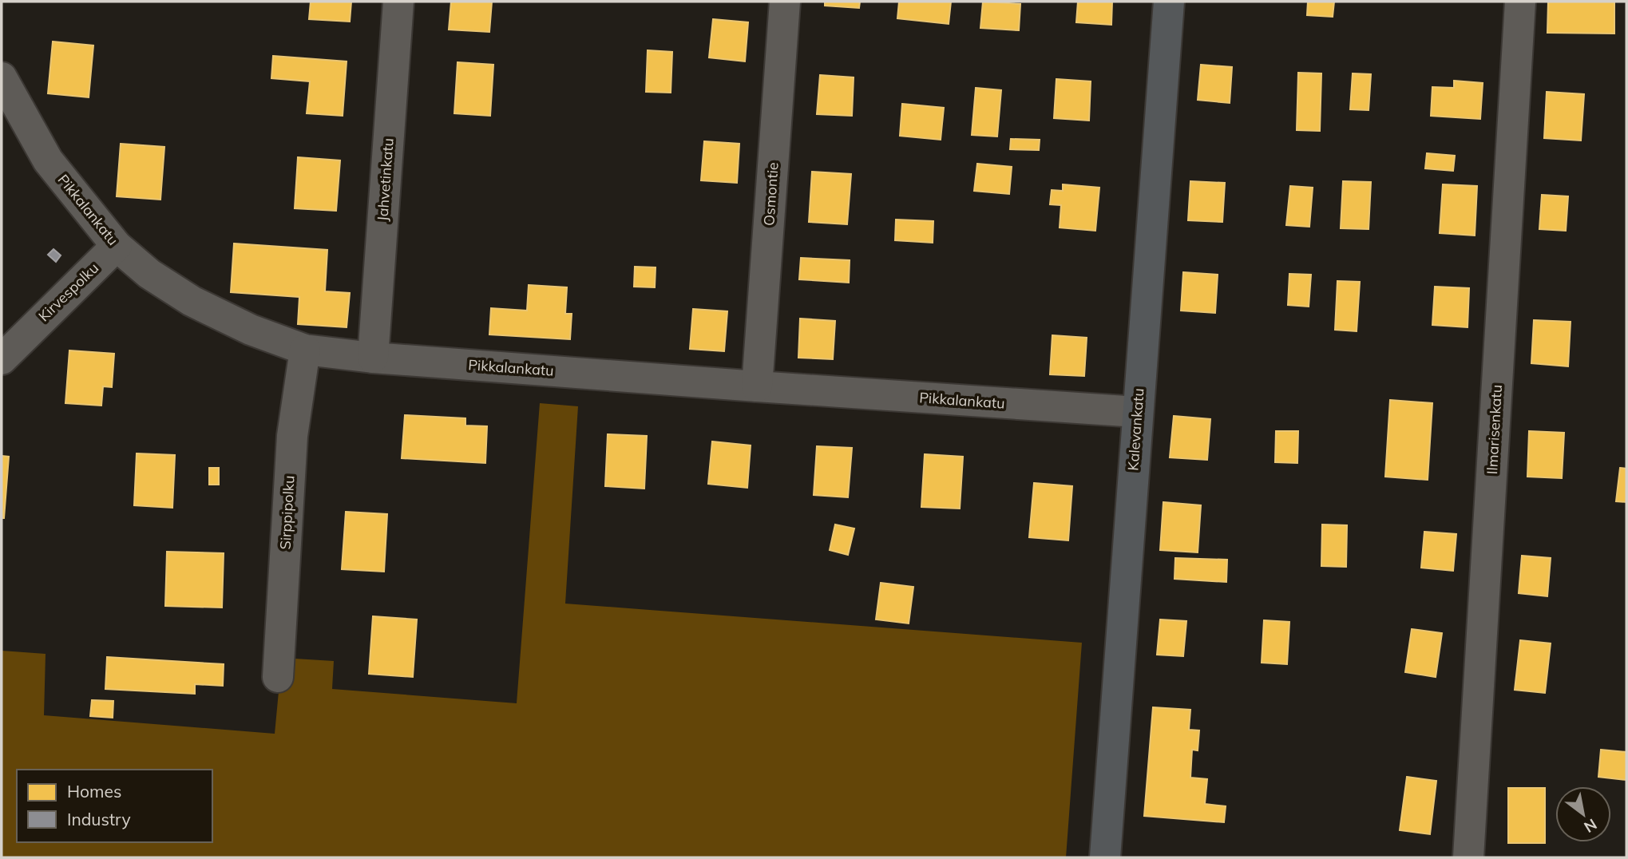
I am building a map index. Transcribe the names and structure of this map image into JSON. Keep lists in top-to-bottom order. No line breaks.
{"streets":{"main road":["Kalevankatu"],"street":["Jahvetinkatu","Osmontie","Pikkalankatu","Kirvespolku","Ilmarisenkatu","Sirppipolku"]},"crossings":[["Jahvetinkatu","Pikkalankatu"],["Osmontie","Pikkalankatu"],["Pikkalankatu","Kirvespolku"],["Pikkalankatu","Kalevankatu"],["Pikkalankatu","Sirppipolku"]],"legend":["Homes","Industry"],"north":"bottom right"}
